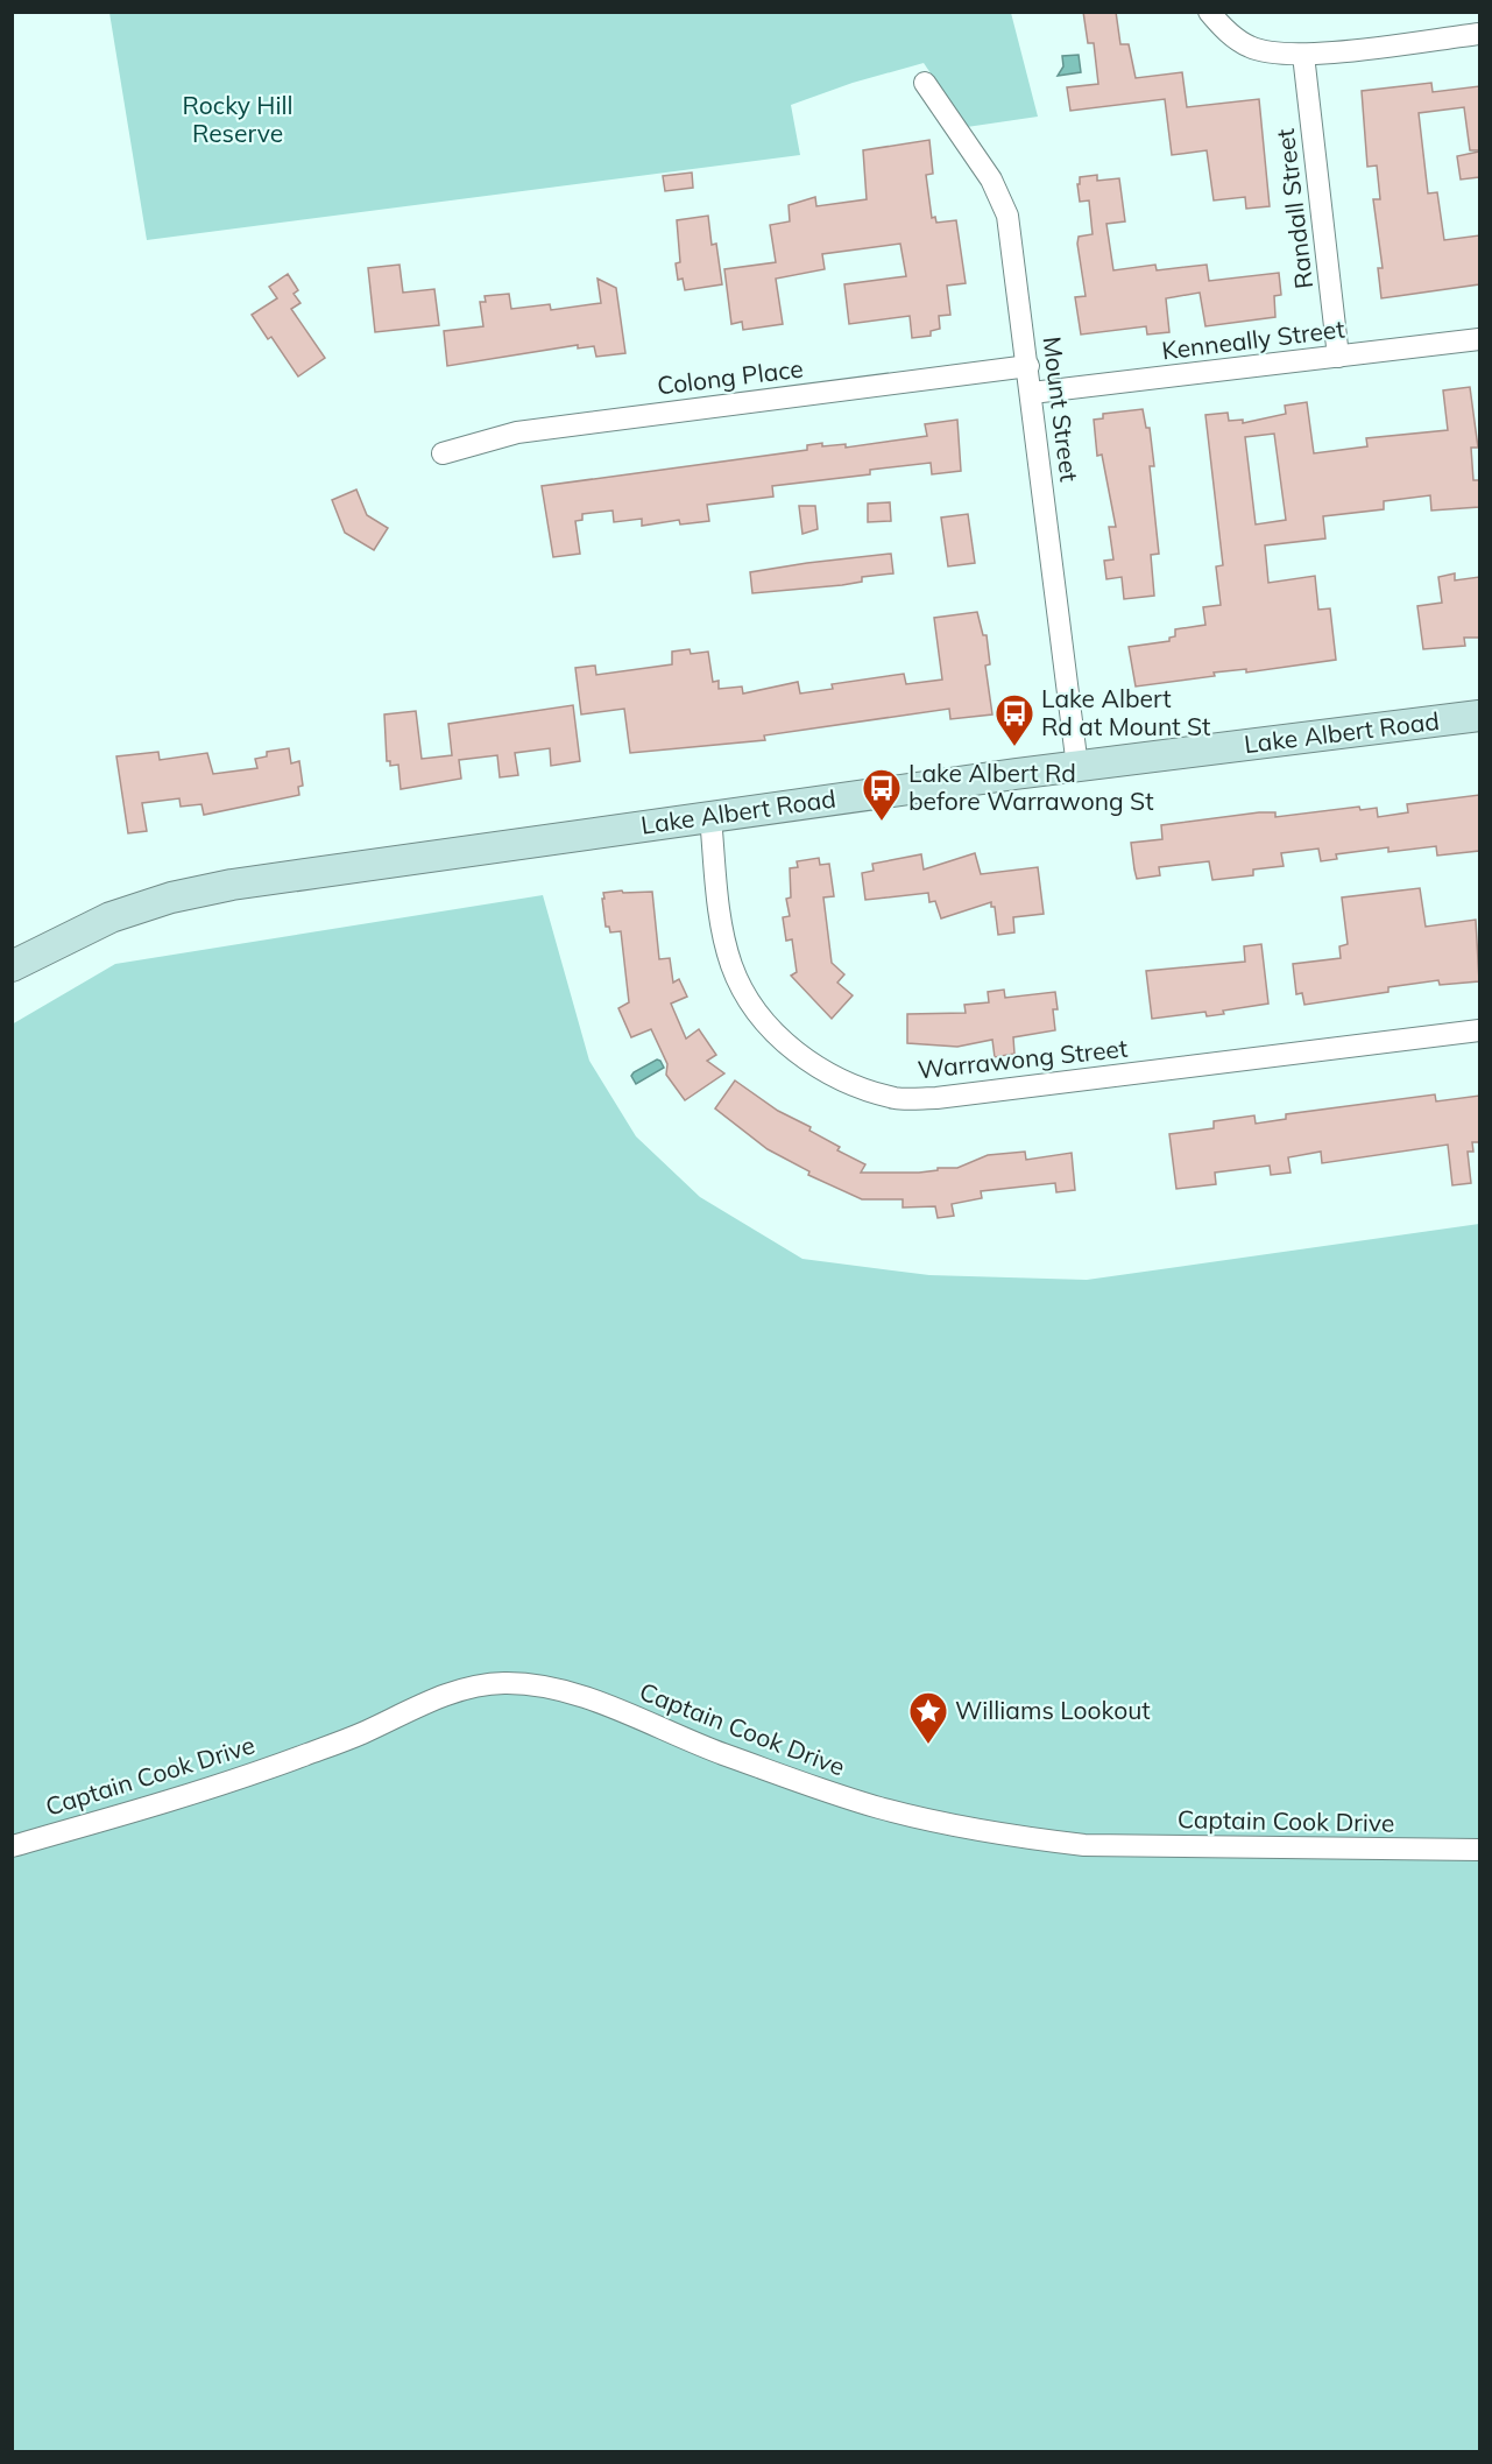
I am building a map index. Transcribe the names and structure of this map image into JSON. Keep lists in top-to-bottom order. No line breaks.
{"streets":{"main road":["Lake Albert Road"],"street":["Randall Street","Kenneally Street","Colong Place","Mount Street","Warrawong Street","Captain Cook Drive"]},"crossings":[["Randall Street","Kenneally Street"],["Kenneally Street","Mount Street"],["Colong Place","Mount Street"],["Mount Street","Lake Albert Road"],["Lake Albert Road","Warrawong Street"]],"parks":["Rocky Hill Reserve"],"places":{"bus stop":["Lake Albert Rd at Mount St","Lake Albert Rd before Warrawong St"],"place":["Williams Lookout"]}}
